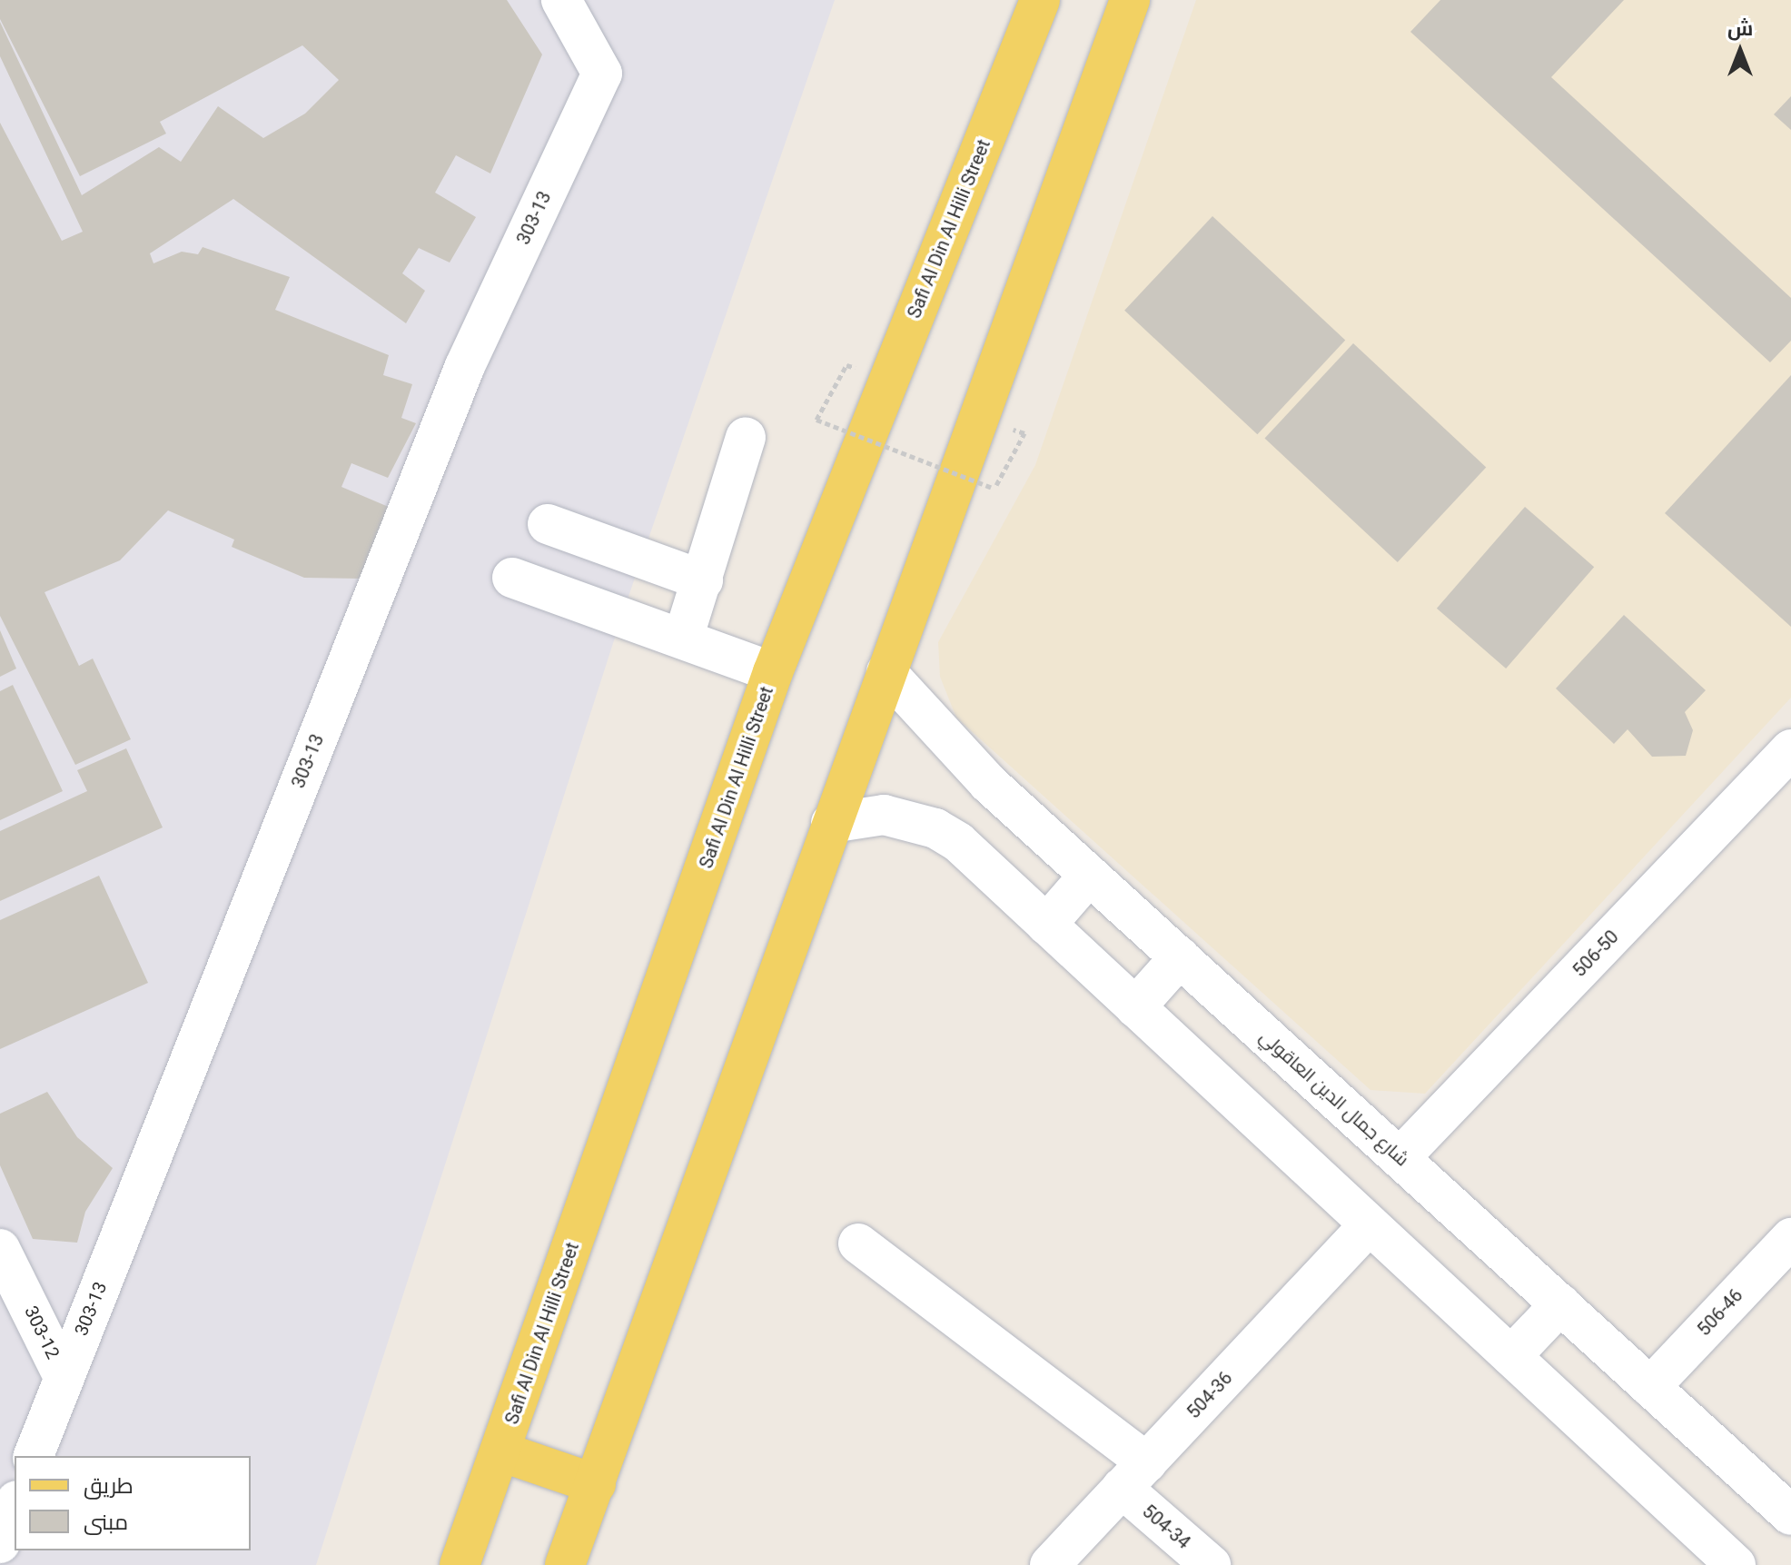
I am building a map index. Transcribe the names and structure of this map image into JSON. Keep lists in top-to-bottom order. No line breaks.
{"streets":{"main road":["Safi Al Din Al Hilli Street"],"street":["303-13","506-50","شارع جمال الدين العاقولي","506-46","303-12","504-36","504-34"]},"crossings":[["303-13","303-12"],["506-50","شارع جمال الدين العاقولي"],["شارع جمال الدين العاقولي","506-46"],["504-36","504-34"]],"legend":["طريق","مبنى"],"north":"top"}
